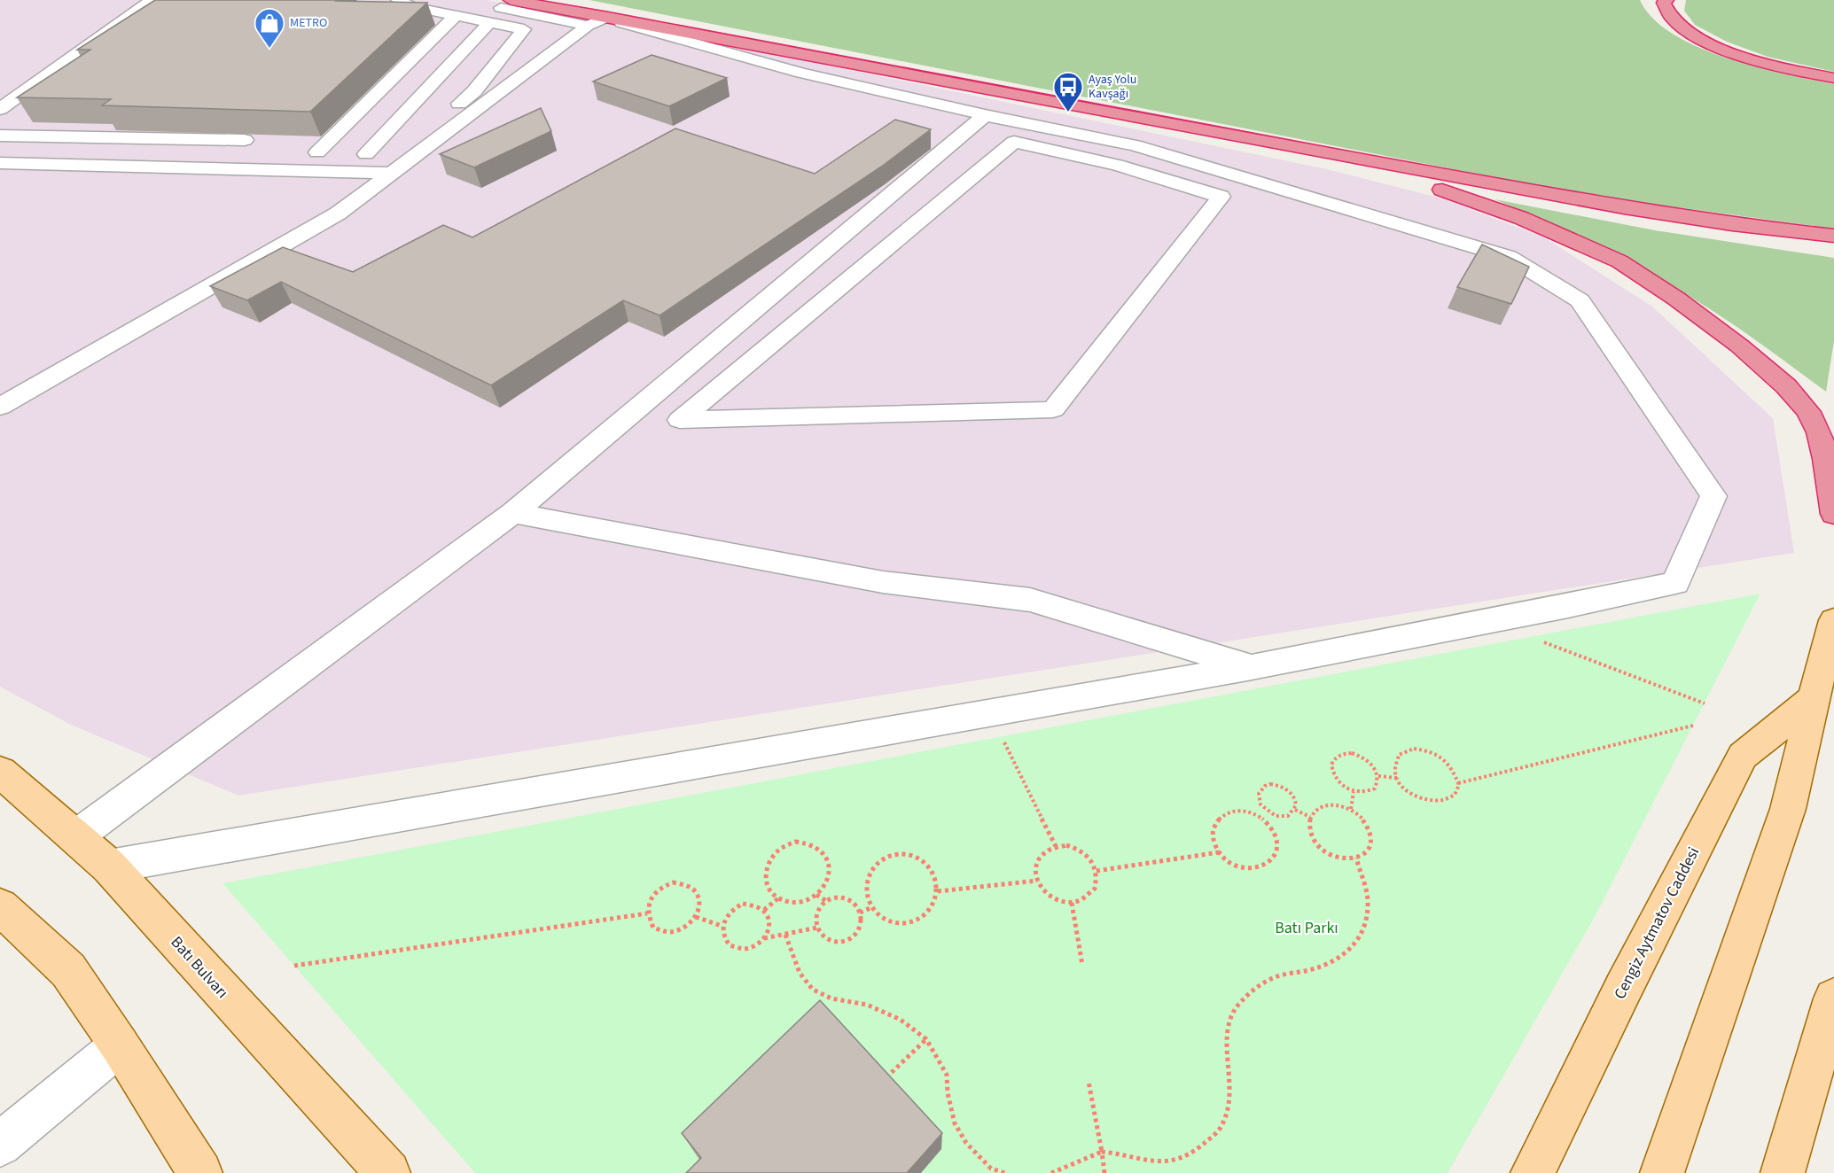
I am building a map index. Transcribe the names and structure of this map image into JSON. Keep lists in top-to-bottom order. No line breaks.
{"streets":{"main road":["Cengiz Aytmatov Caddesi","Batı Bulvarı"]},"parks":["Batı Parkı"],"places":{"shop":["METRO"],"bus stop":["Ayaş Yolu Kavşağı"]}}
